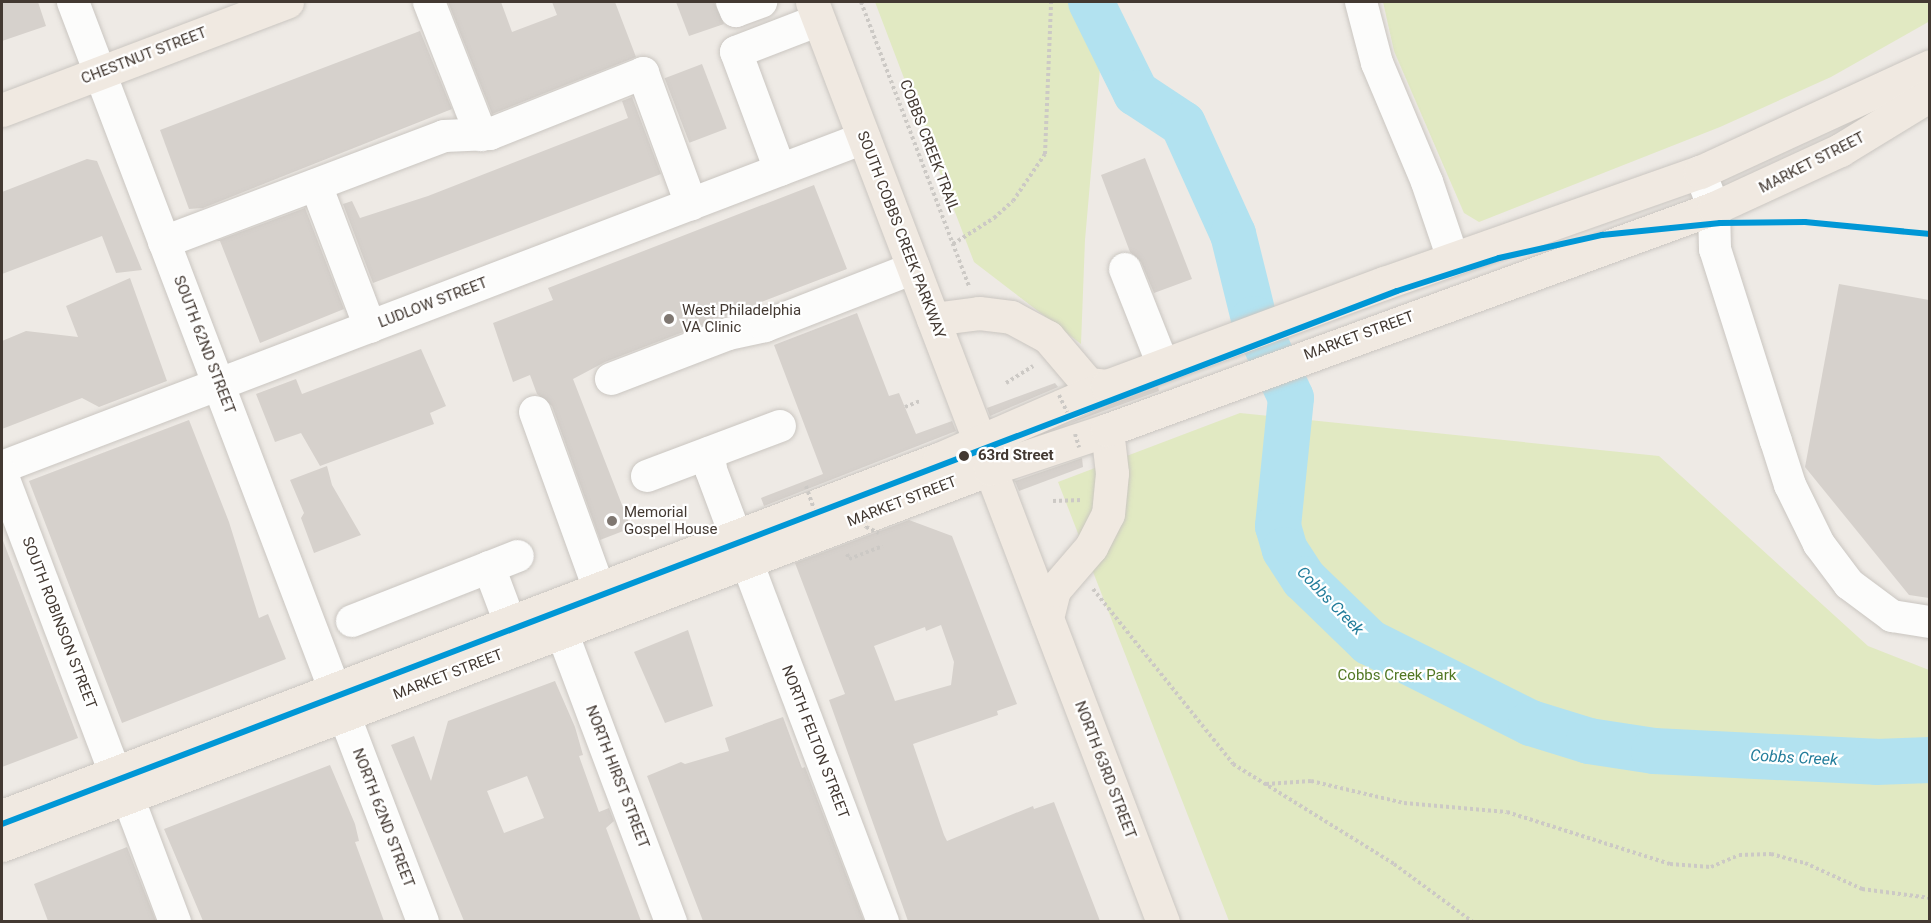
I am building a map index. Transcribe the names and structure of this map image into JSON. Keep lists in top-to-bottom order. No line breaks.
{"streets":{"main road":["CHESTNUT STREET","MARKET STREET","SOUTH COBBS CREEK PARKWAY","NORTH 63RD STREET"],"street":["LUDLOW STREET","SOUTH 62ND STREET","SOUTH ROBINSON STREET","NORTH FELTON STREET","NORTH HIRST STREET","NORTH 62ND STREET"],"path":["COBBS CREEK TRAIL"]},"crossings":[["CHESTNUT STREET","SOUTH 62ND STREET"],["MARKET STREET","SOUTH COBBS CREEK PARKWAY"],["MARKET STREET","SOUTH 62ND STREET"],["MARKET STREET","SOUTH ROBINSON STREET"],["MARKET STREET","NORTH FELTON STREET"],["MARKET STREET","NORTH HIRST STREET"],["MARKET STREET","NORTH 62ND STREET"],["SOUTH COBBS CREEK PARKWAY","LUDLOW STREET"],["SOUTH COBBS CREEK PARKWAY","NORTH 63RD STREET"],["LUDLOW STREET","SOUTH 62ND STREET"],["SOUTH 62ND STREET","NORTH 62ND STREET"]],"water":["Cobbs Creek"],"parks":["Cobbs Creek Park"],"places":["West Philadelphia VA Clinic","63rd Street","Memorial Gospel House"]}
